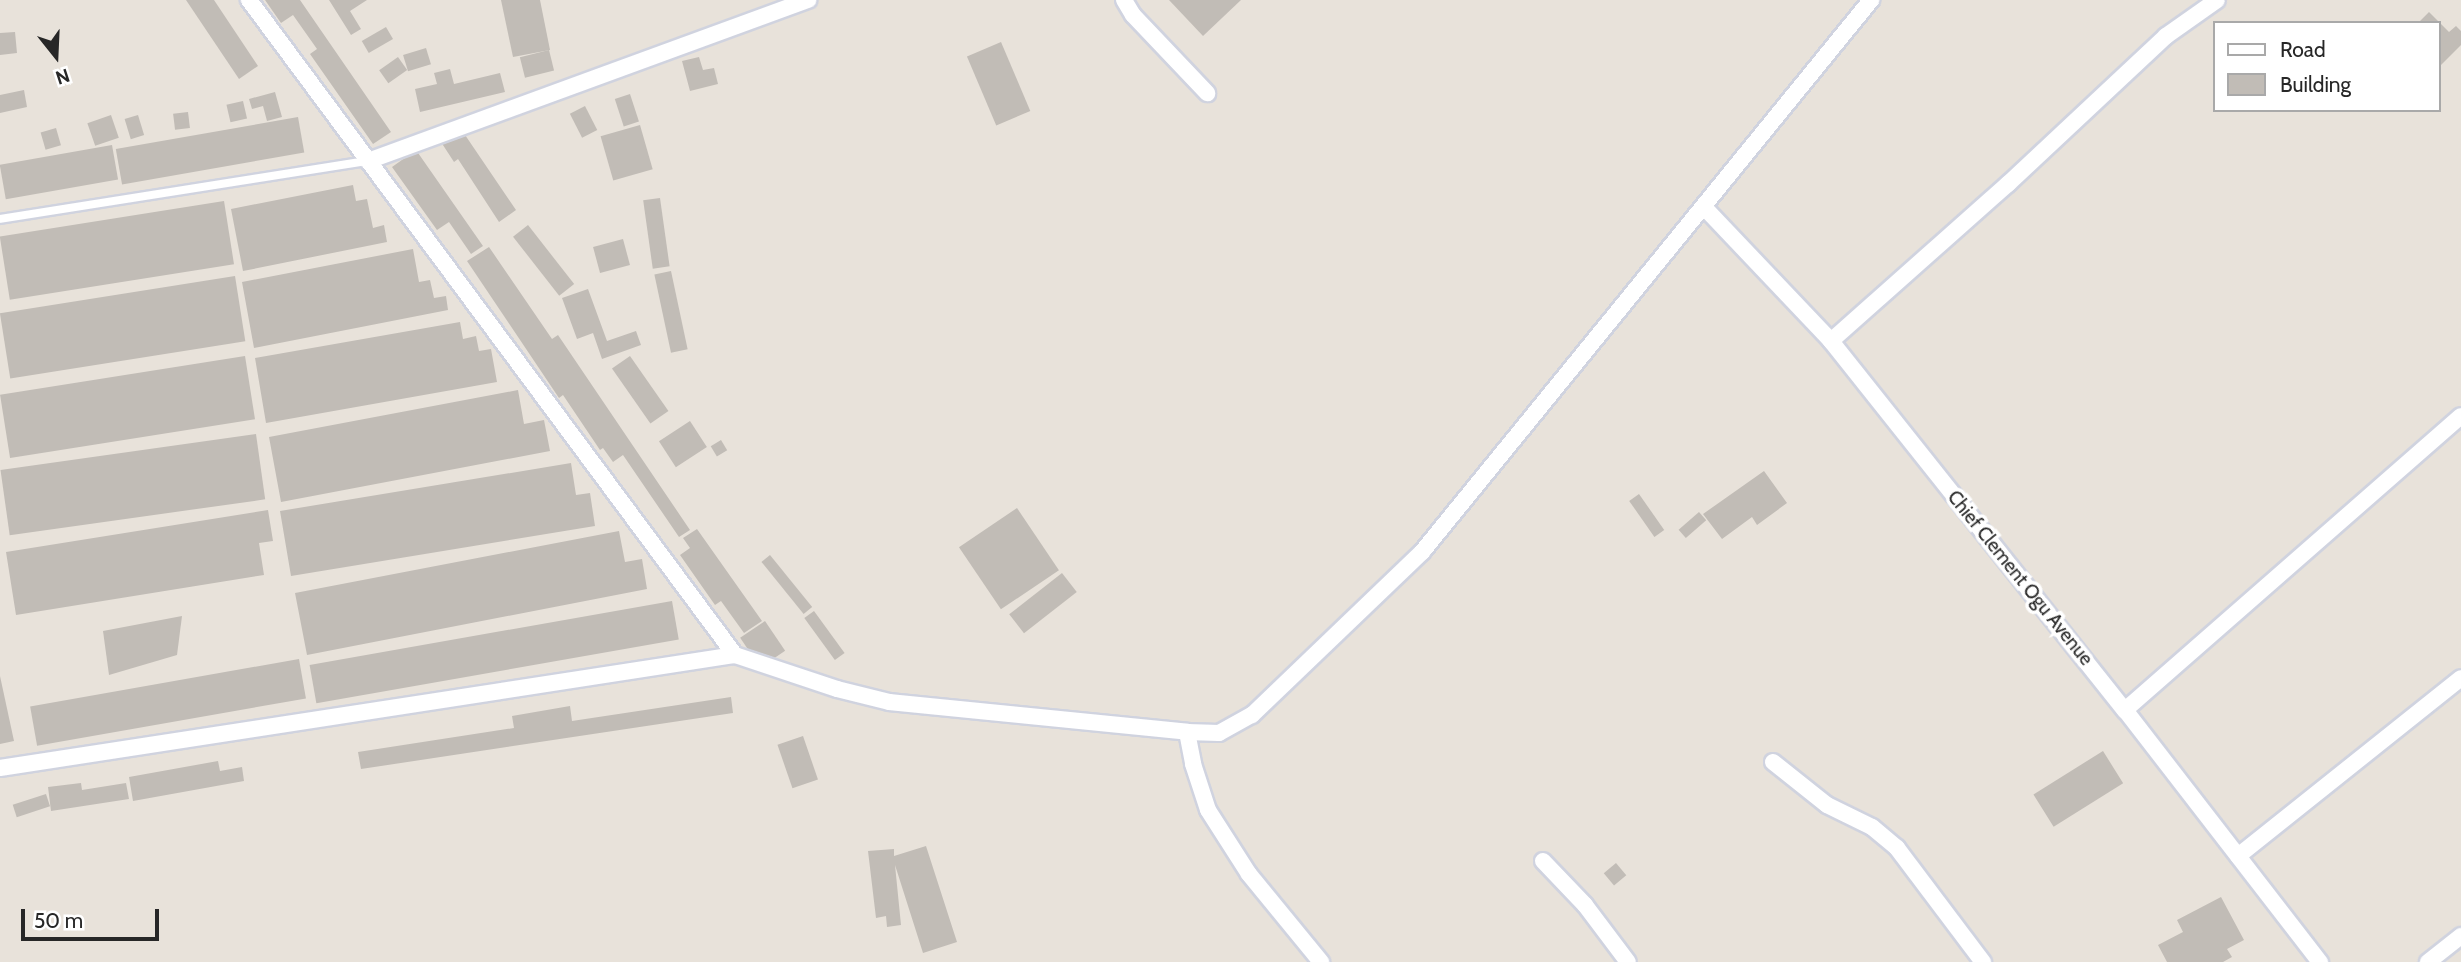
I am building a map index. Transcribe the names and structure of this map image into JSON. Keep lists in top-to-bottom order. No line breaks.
{"streets":{"street":["Chief Clement Ogu Avenue"]},"legend":["Road","Building"],"scale_bar":"50 m","north":"bottom"}
